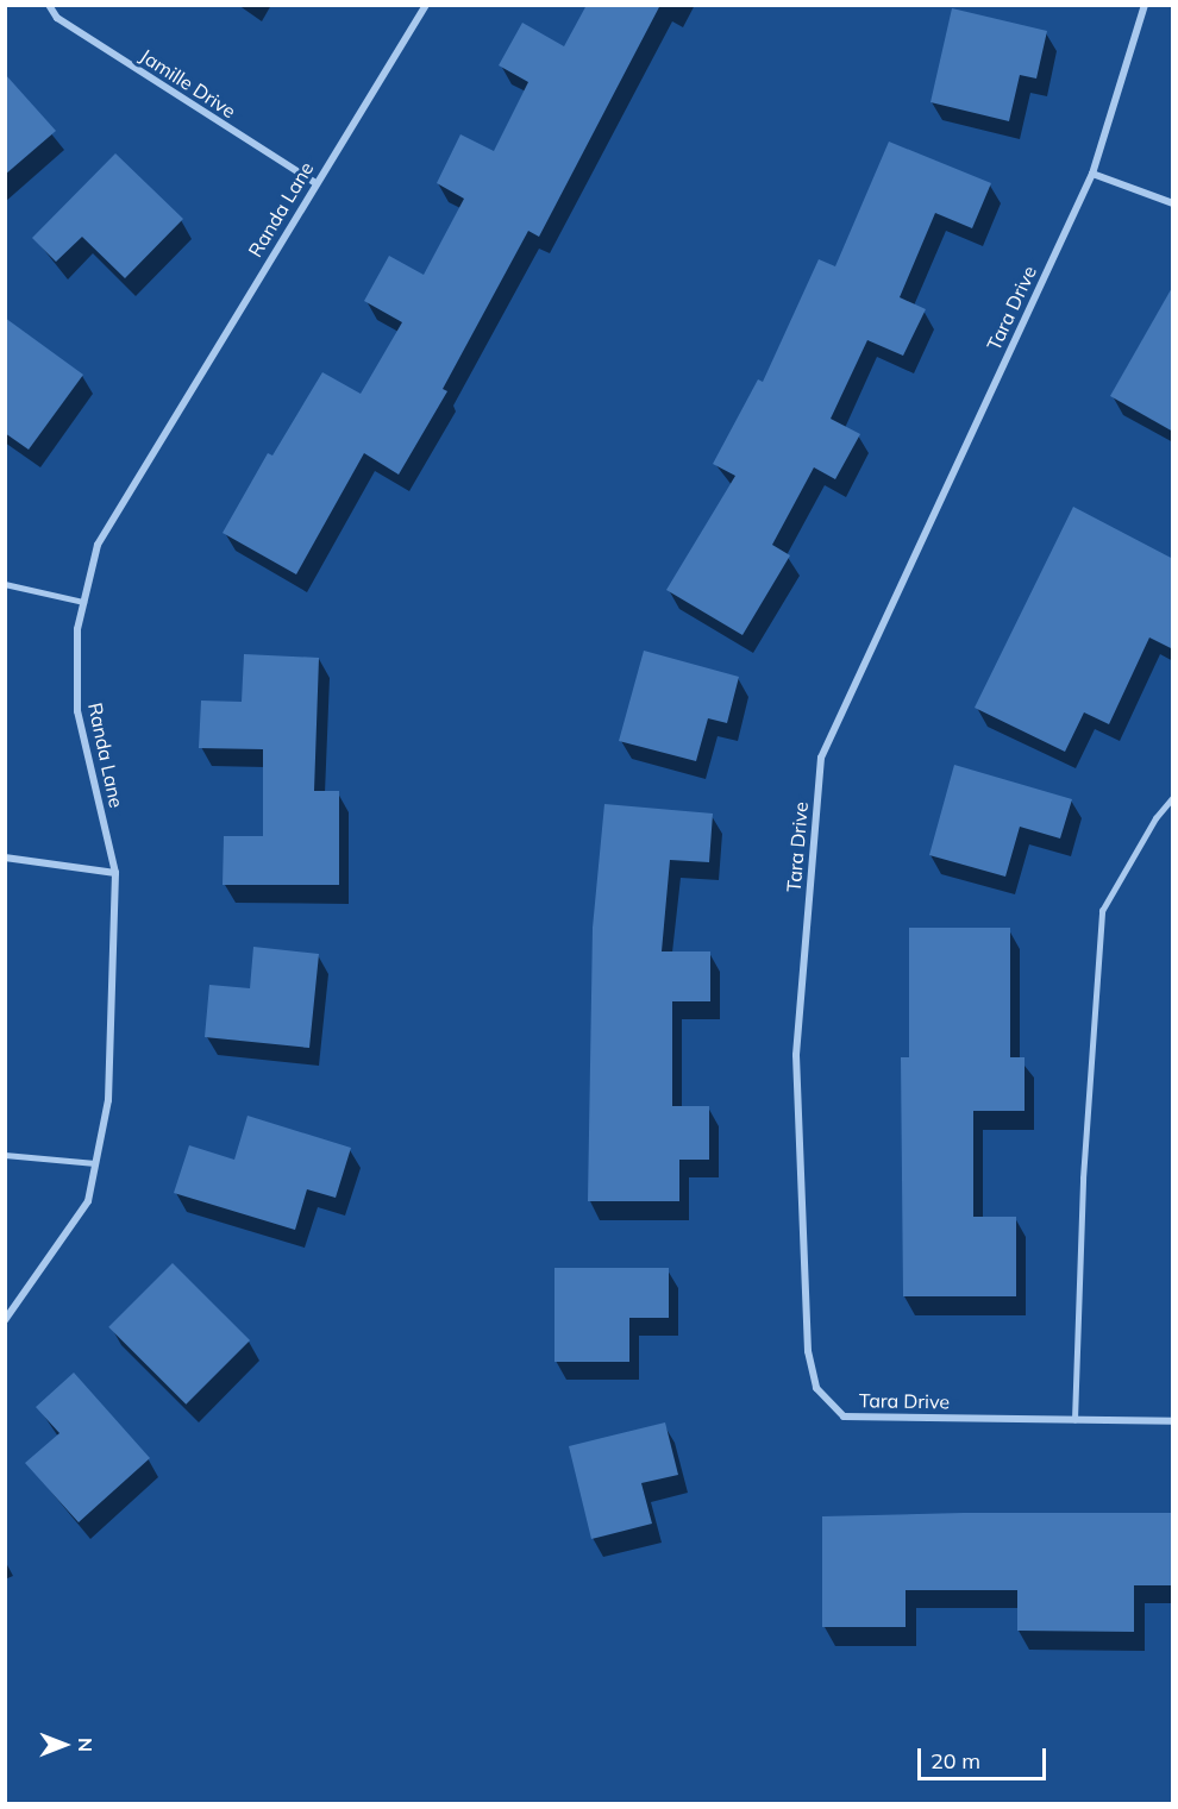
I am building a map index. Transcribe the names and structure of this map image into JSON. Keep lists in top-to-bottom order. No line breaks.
{"streets":{"street":["Jamille Drive","Randa Lane","Tara Drive"]},"crossings":[["Jamille Drive","Randa Lane"]],"scale_bar":"20 m","north":"right"}
